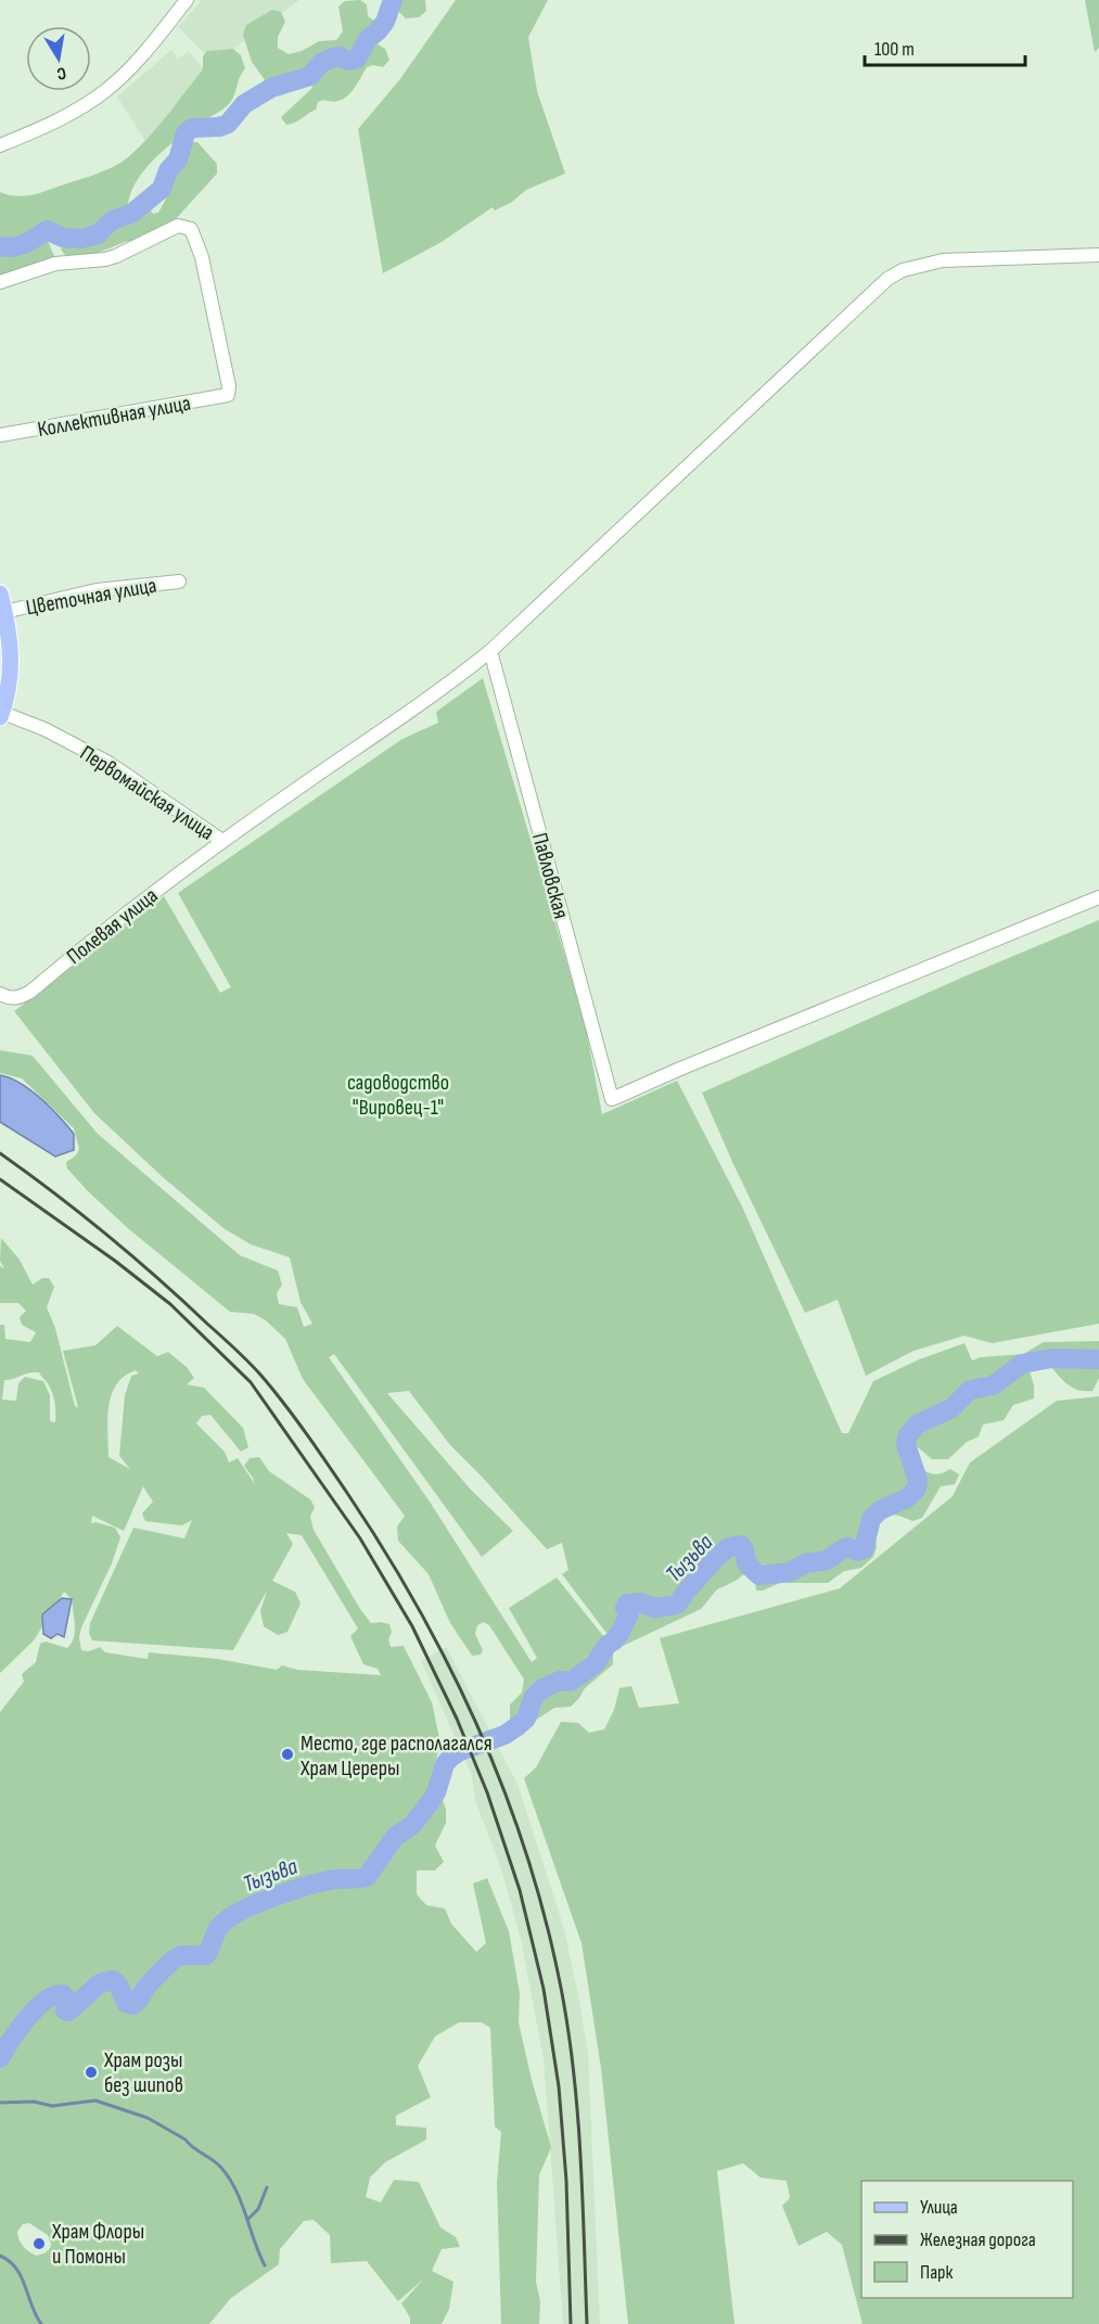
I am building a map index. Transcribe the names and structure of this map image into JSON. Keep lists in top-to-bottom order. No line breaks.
{"streets":{"street":["Коллективная улица","Цветочная улица","Первомайская улица","Павловская","Полевая улица"]},"crossings":[["Первомайская улица","Полевая улица"],["Павловская","Полевая улица"]],"water":["Тызьва"],"parks":["садоводство \"Вировец-1\""],"places":["Место, где располагался Храм Цереры","Храм розы без шипов","Храм Флоры и Помоны"],"legend":["Улица","Железная дорога","Парк"],"scale_bar":"100 m","north":"bottom"}
